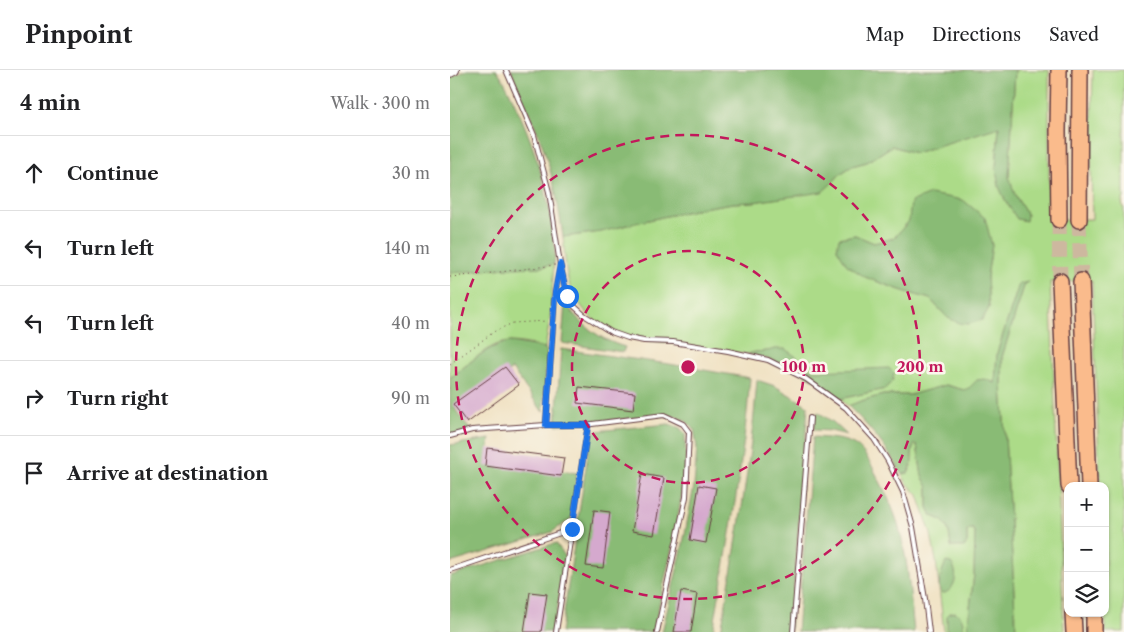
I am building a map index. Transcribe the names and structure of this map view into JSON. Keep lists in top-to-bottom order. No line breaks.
{"page":{"header":"Pinpoint","nav":["Map","Directions","Saved"],"heading":["4 min","Walk · 300 m"],"list":[["Continue","30 m"],["Turn left","140 m"],["Turn left","40 m"],["Turn right","90 m"],"Arrive at destination"],"map_buttons":["+","−"]},"rings":["100 m","200 m"]}
